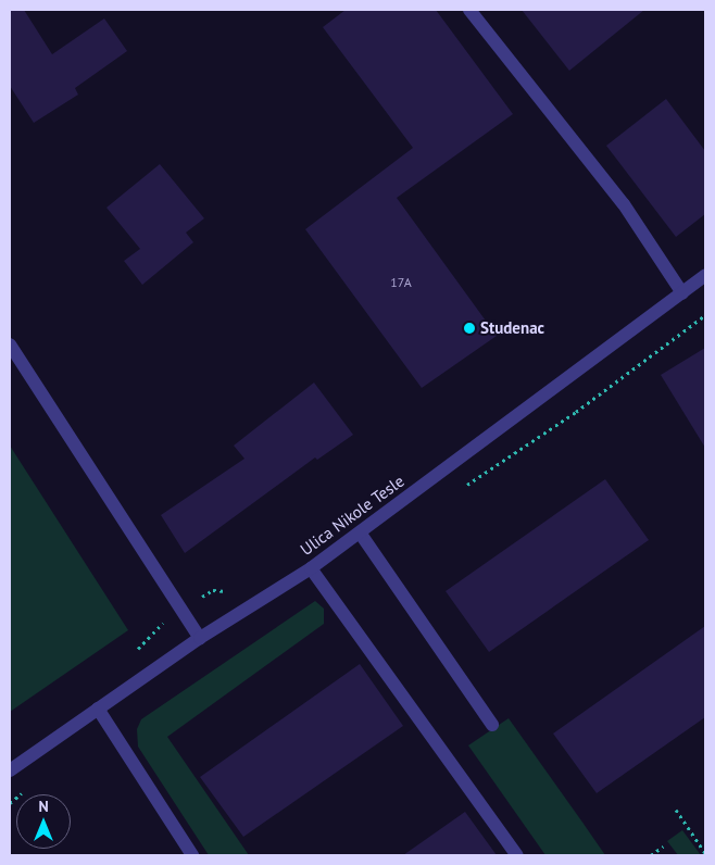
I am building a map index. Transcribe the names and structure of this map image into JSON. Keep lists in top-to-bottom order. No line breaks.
{"streets":{"street":["Ulica Nikole Tesle"]},"places":["Studenac"],"house_numbers":["17A"],"north":"top"}
